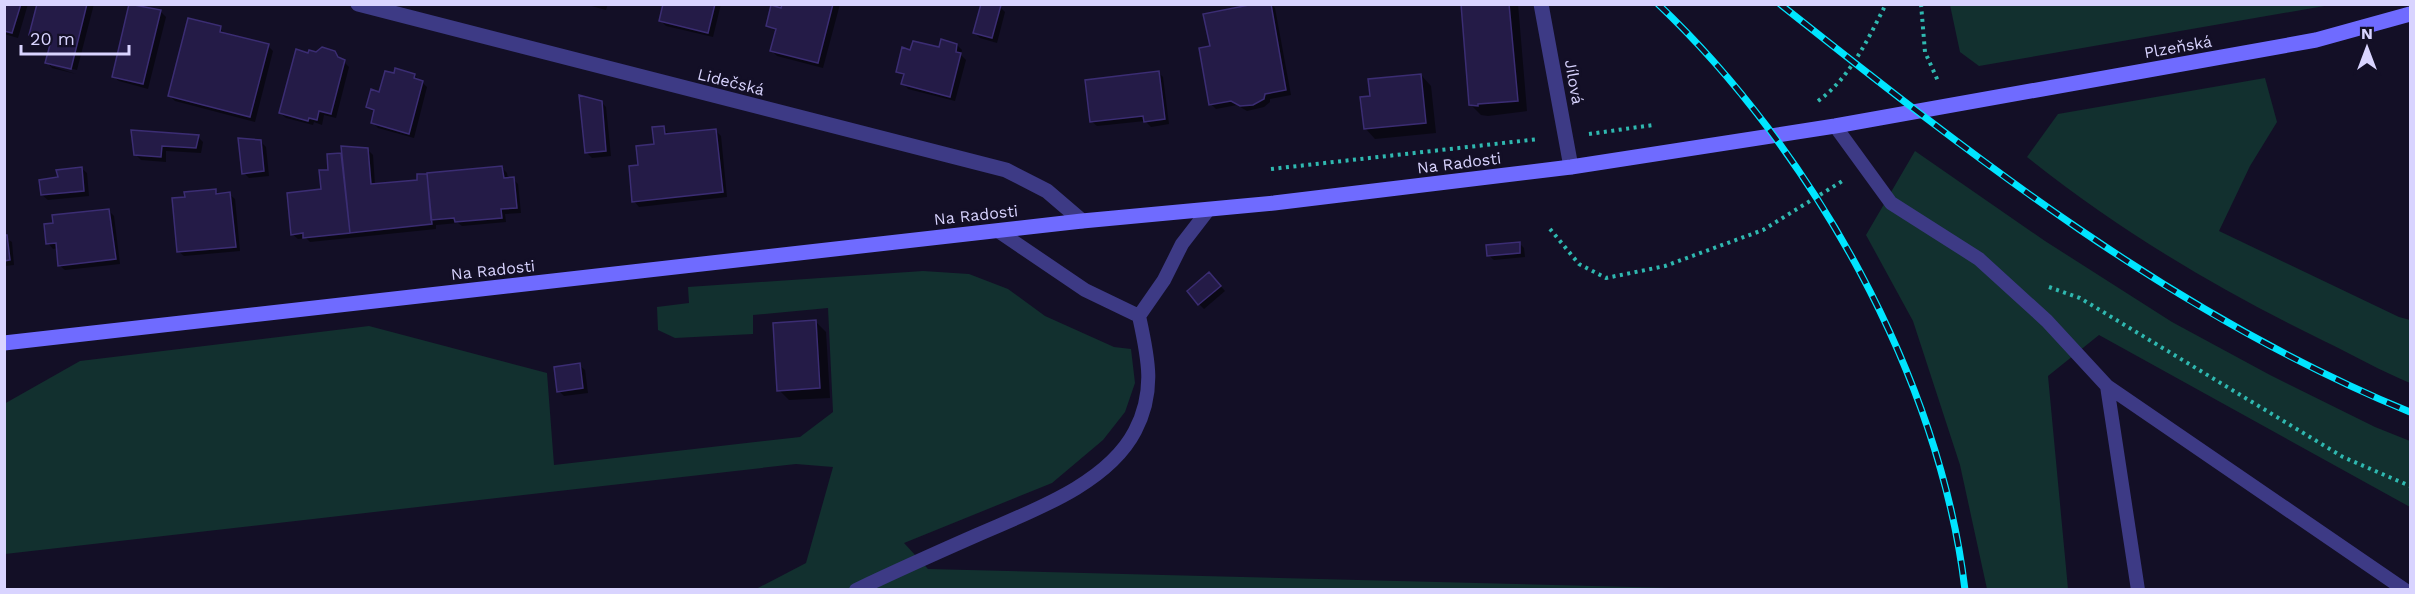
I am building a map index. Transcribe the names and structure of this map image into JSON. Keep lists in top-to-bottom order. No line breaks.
{"streets":{"main road":["Plzeňská","Na Radosti"],"street":["Lidečská","Jílová"]},"crossings":[["Plzeňská","Na Radosti"],["Lidečská","Na Radosti"],["Jílová","Na Radosti"]],"scale_bar":"20 m","north":"top"}
